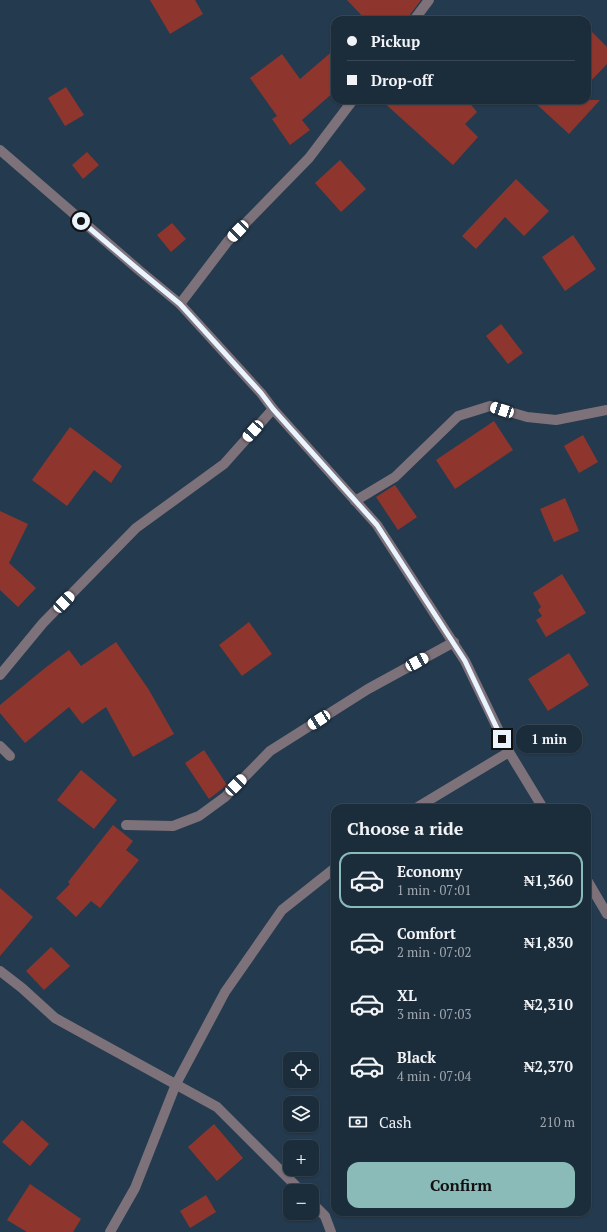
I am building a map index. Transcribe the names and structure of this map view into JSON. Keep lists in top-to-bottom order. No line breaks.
{"page":{"banner":["Pickup","Drop-off"],"bubble":"1 min","heading":"Choose a ride","list":[{"name":"Economy","note":"1 min · 07:01","value":"₦1,360"},{"name":"Comfort","note":"2 min · 07:02","value":"₦1,830"},{"name":"XL","note":"3 min · 07:03","value":"₦2,310"},{"name":"Black","note":"4 min · 07:04","value":"₦2,370"}],"map_buttons":["+","−"],"pay":["Cash","210 m"],"buttons":"Confirm"}}
